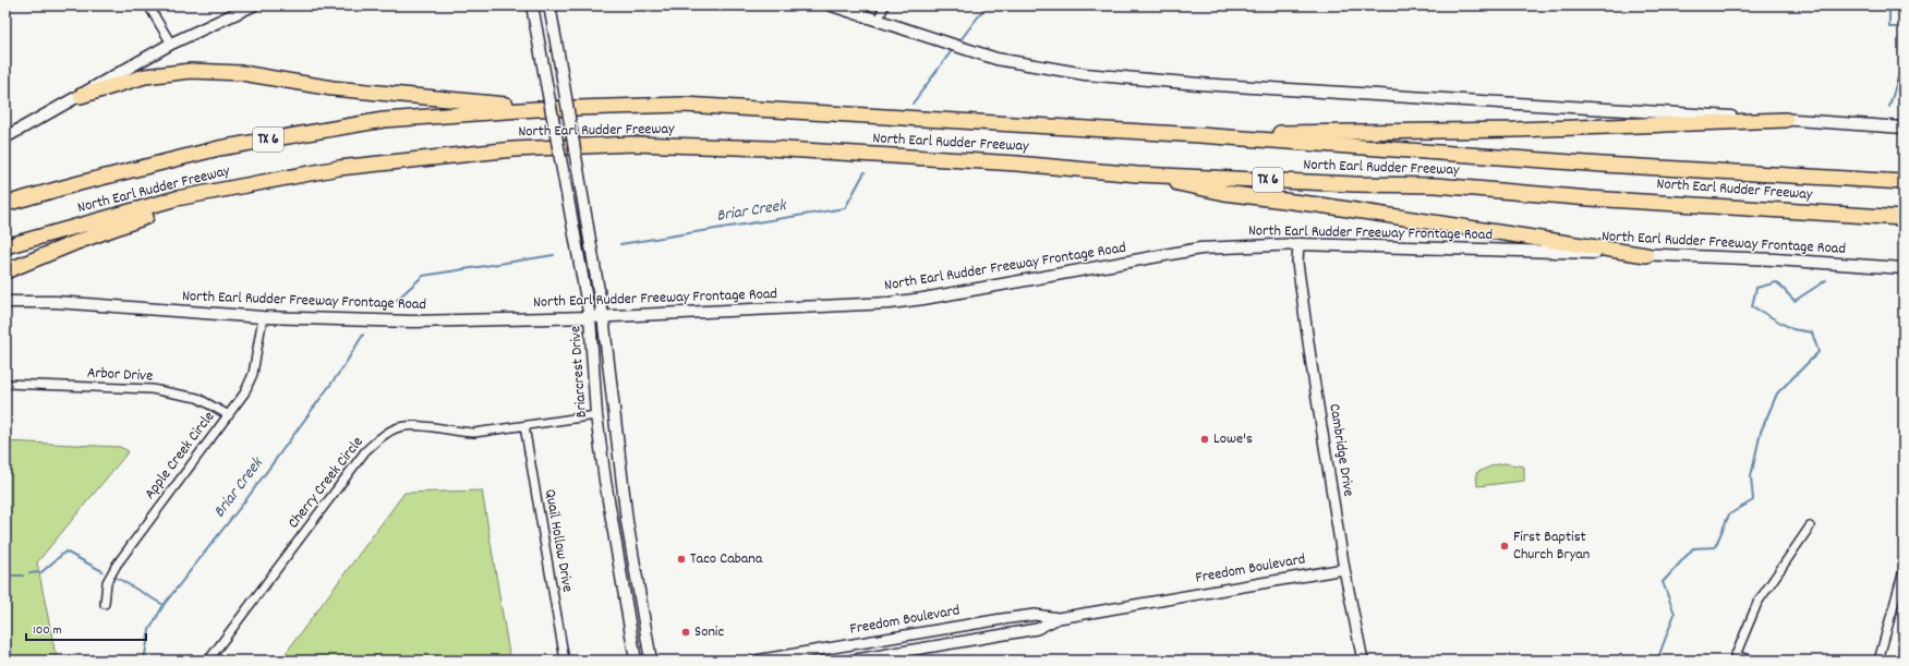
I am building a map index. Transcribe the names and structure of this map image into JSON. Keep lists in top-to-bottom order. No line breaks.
{"streets":{"highway":["North Earl Rudder Freeway","TX 6"],"main road":["North Earl Rudder Freeway Frontage Road","Briarcrest Drive"],"street":["Arbor Drive","Cambridge Drive","Apple Creek Circle","Cherry Creek Circle","Quail Hollow Drive","Freedom Boulevard"]},"crossings":[["North Earl Rudder Freeway Frontage Road","Briarcrest Drive"],["North Earl Rudder Freeway Frontage Road","Cambridge Drive"],["North Earl Rudder Freeway Frontage Road","Apple Creek Circle"],["Briarcrest Drive","Cherry Creek Circle"],["Arbor Drive","Apple Creek Circle"],["Cambridge Drive","Freedom Boulevard"],["Cherry Creek Circle","Quail Hollow Drive"]],"water":["Briar Creek"],"places":["Lowe's","First Baptist Church Bryan","Taco Cabana","Sonic"],"scale_bar":"100 m"}
